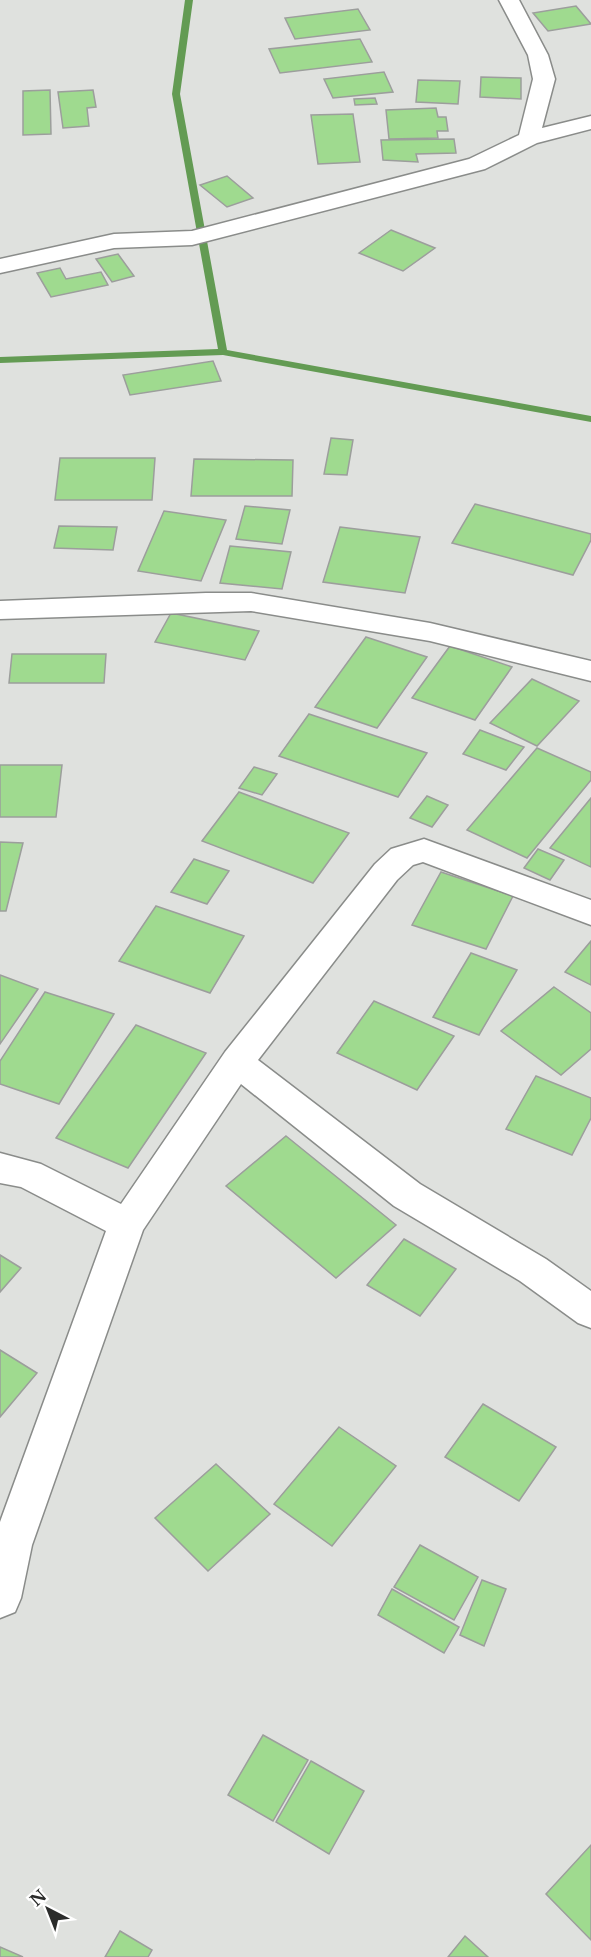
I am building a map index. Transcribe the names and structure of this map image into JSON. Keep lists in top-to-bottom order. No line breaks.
{"north":"top left"}
